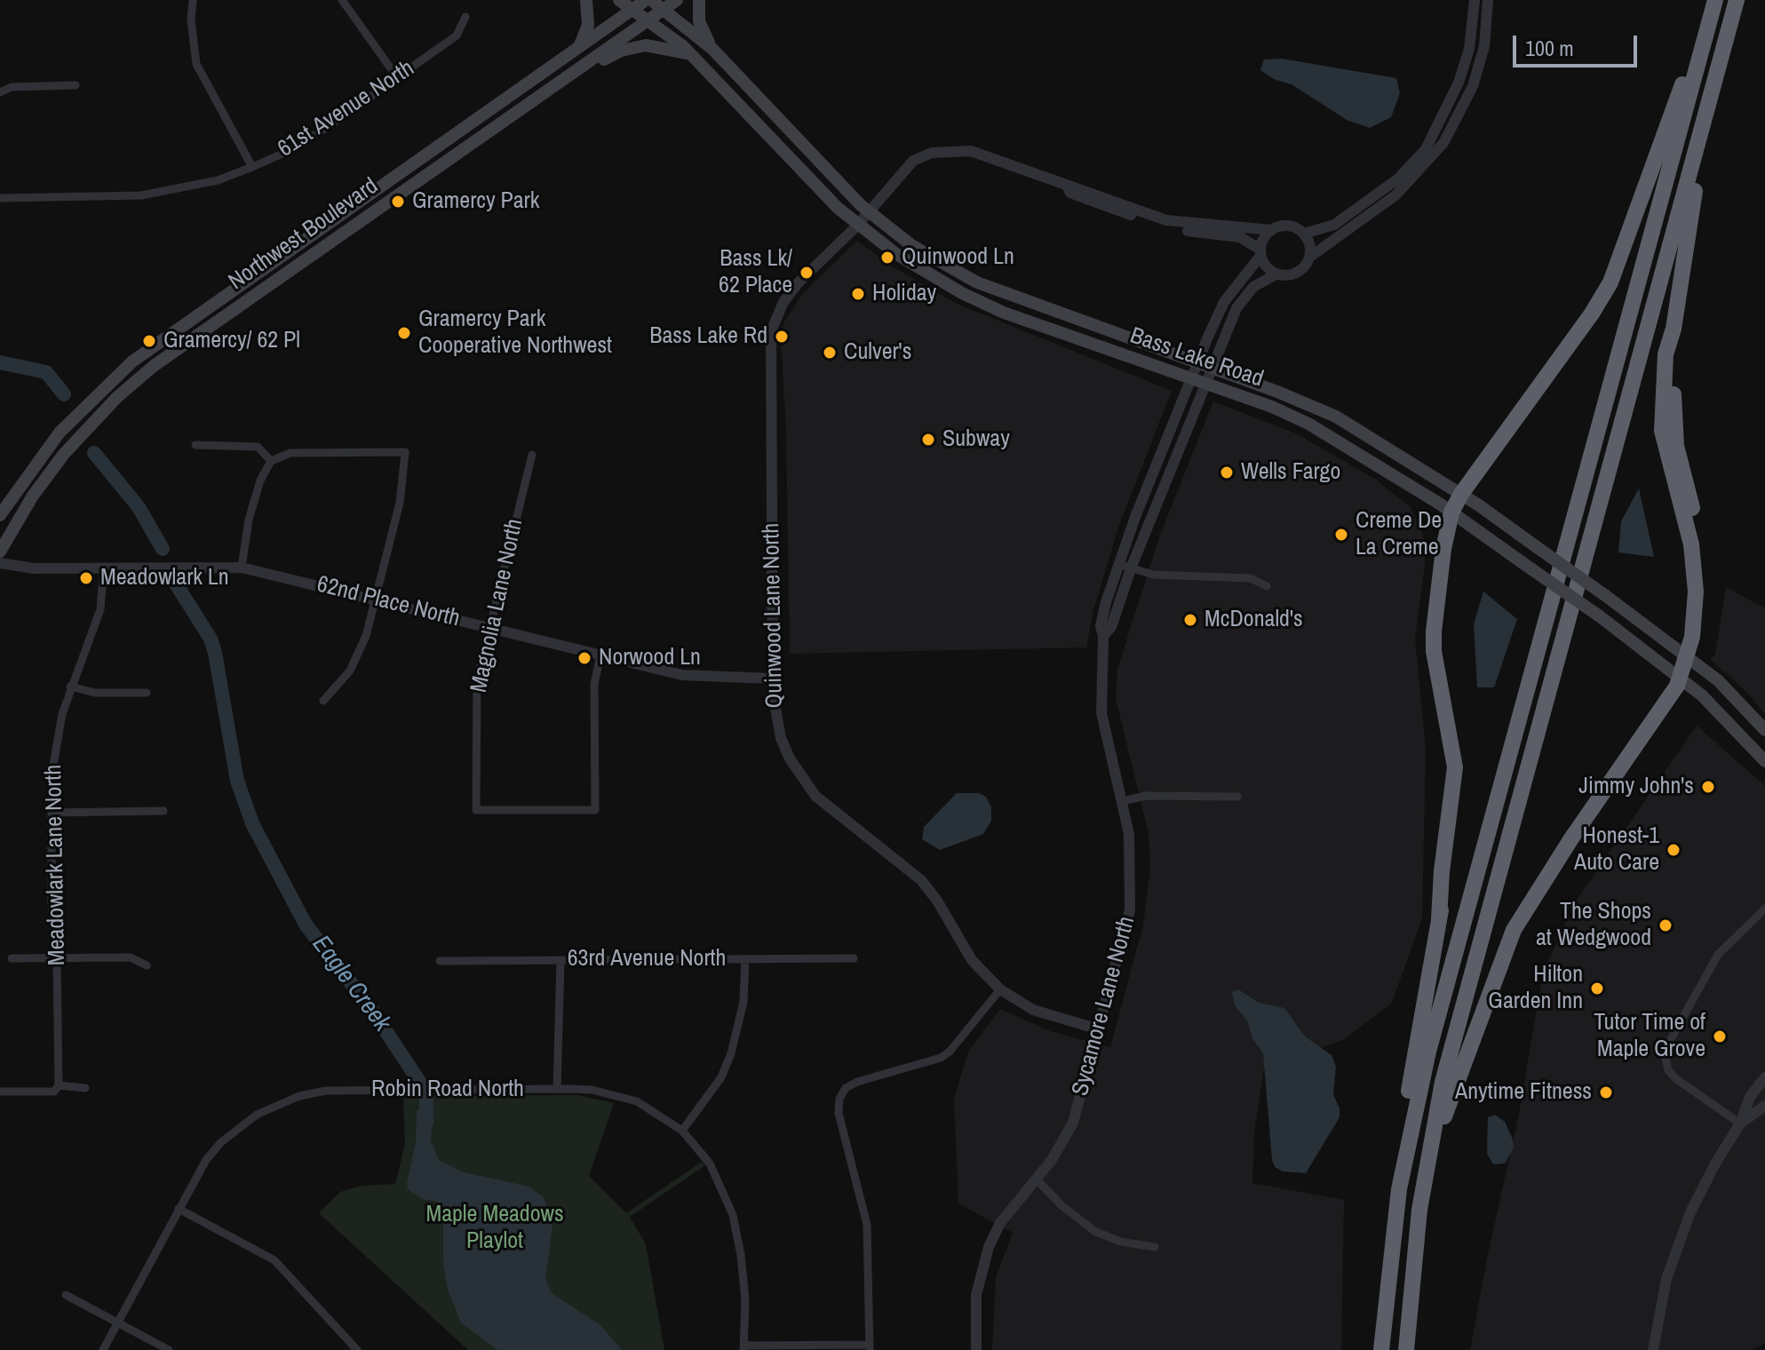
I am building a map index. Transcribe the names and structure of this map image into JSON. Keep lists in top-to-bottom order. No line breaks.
{"streets":{"main road":["Northwest Boulevard","Bass Lake Road"],"street":["61st Avenue North","62nd Place North","Magnolia Lane North","Quinwood Lane North","Meadowlark Lane North","63rd Avenue North","Sycamore Lane North","Robin Road North"]},"crossings":[["Northwest Boulevard","Bass Lake Road"],["Bass Lake Road","Quinwood Lane North"],["Bass Lake Road","Sycamore Lane North"],["62nd Place North","Magnolia Lane North"],["62nd Place North","Quinwood Lane North"],["62nd Place North","Meadowlark Lane North"],["Quinwood Lane North","Sycamore Lane North"]],"water":["Eagle Creek"],"parks":["Maple Meadows Playlot"],"places":["Gramercy Park","Quinwood Ln","Bass Lk/ 62 Place","Holiday","Gramercy Park Cooperative Northwest","Bass Lake Rd","Gramercy/ 62 Pl","Culver's","Subway","Wells Fargo","Creme De La Creme","Meadowlark Ln","McDonald's","Norwood Ln","Jimmy John's","Honest-1 Auto Care","The Shops at Wedgwood","Hilton Garden Inn","Tutor Time of Maple Grove","Anytime Fitness"],"scale_bar":"100 m"}
